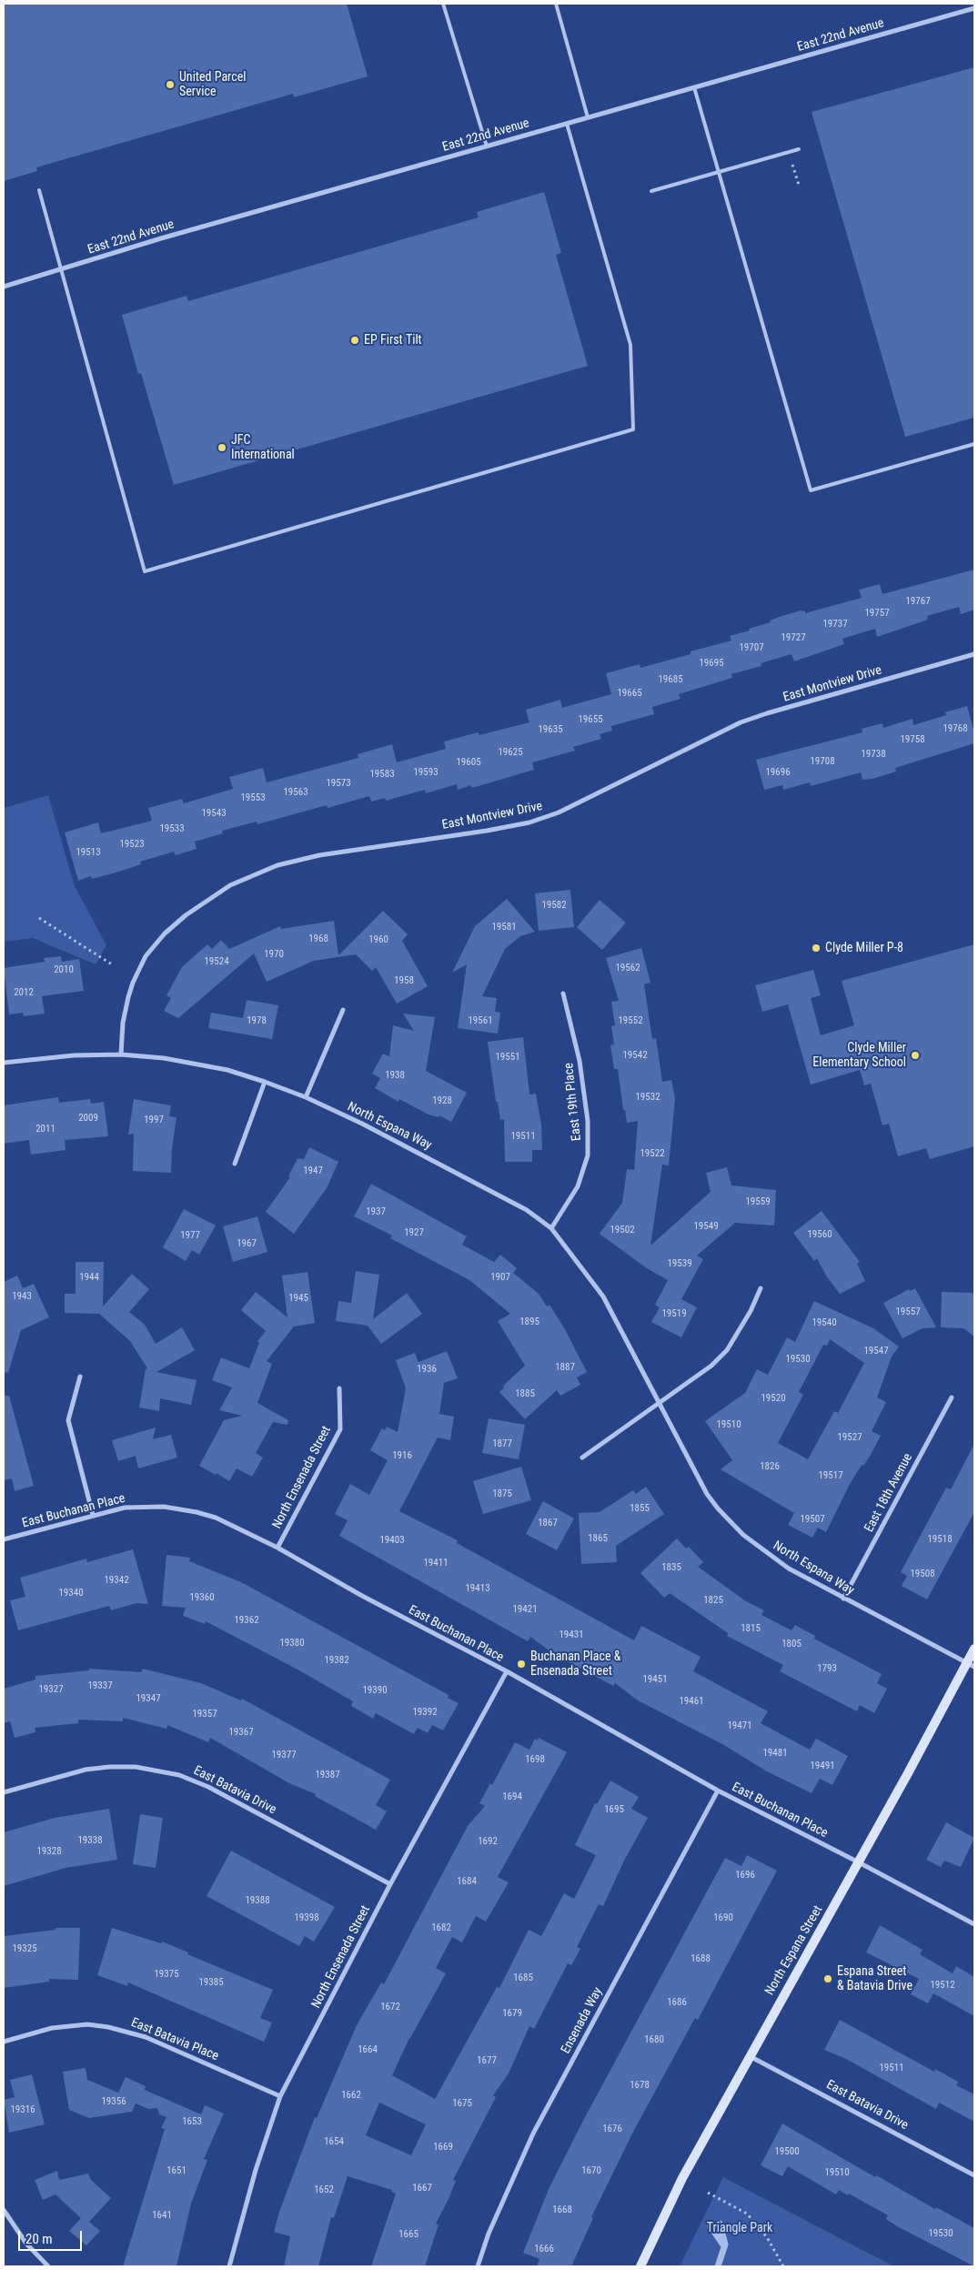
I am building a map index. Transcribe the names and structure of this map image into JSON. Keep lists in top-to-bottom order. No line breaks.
{"streets":{"street":["East 22nd Avenue","East Montview Drive","East 19th Place","North Espana Way","North Ensenada Street","East 18th Avenue","East Buchanan Place","East Batavia Drive","North Espana Street","Ensenada Way","East Batavia Place"]},"crossings":[["East Montview Drive","North Espana Way"],["East 19th Place","North Espana Way"],["North Espana Way","East 18th Avenue"],["North Espana Way","North Espana Street"],["North Ensenada Street","East Buchanan Place"],["North Ensenada Street","East Batavia Drive"],["North Ensenada Street","East Batavia Place"],["East Buchanan Place","North Espana Street"],["East Buchanan Place","Ensenada Way"],["East Batavia Drive","North Espana Street"]],"parks":["Triangle Park"],"places":["United Parcel Service","EP First Tilt","JFC International","Clyde Miller P-8","Clyde Miller Elementary School","Buchanan Place & Ensenada Street","Espana Street & Batavia Drive"],"house_numbers":["19767","19757","19737","19727","19707","19695","19685","19665","19655","19768","19635","19758","19625","19738","19708","19605","19593","19696","19583","19573","19563","19553","19543","19533","19523","19513","19582","19581","1968","1960","1970","19524","19562","2010","1958","2012","1978","19561","19552","19542","19551","1938","19532","1928","2009","1997","2011","19511","19522","1947","19559","1937","19549","19502","1927","19560","1977","1967","19539","1944","1907","1943","1945","19557","19519","1895","19540","19547","19530","1887","1936","1885","19520","19510","19527","1877","1916","1826","19517","1875","1855","19507","1867","1865","19518","19403","19411","1835","19508","19342","19413","19340","19360","1825","19421","19362","1815","19431","19380","1805","19382","1793","19451","19337","19327","19390","19347","19461","19392","19357","19471","19367","19481","19377","1698","19491","19387","1694","1695","19338","1692","19328","1696","1684","19388","19398","1690","1682","19325","1688","19375","1685","19385","19512","1686","1672","1679","1680","1664","1677","19511","1678","1662","19356","1675","19316","1653","1676","1654","1669","19500","1651","1670","19510","1667","1652","1668","1641","19530","1665","1666"],"scale_bar":"20 m"}
